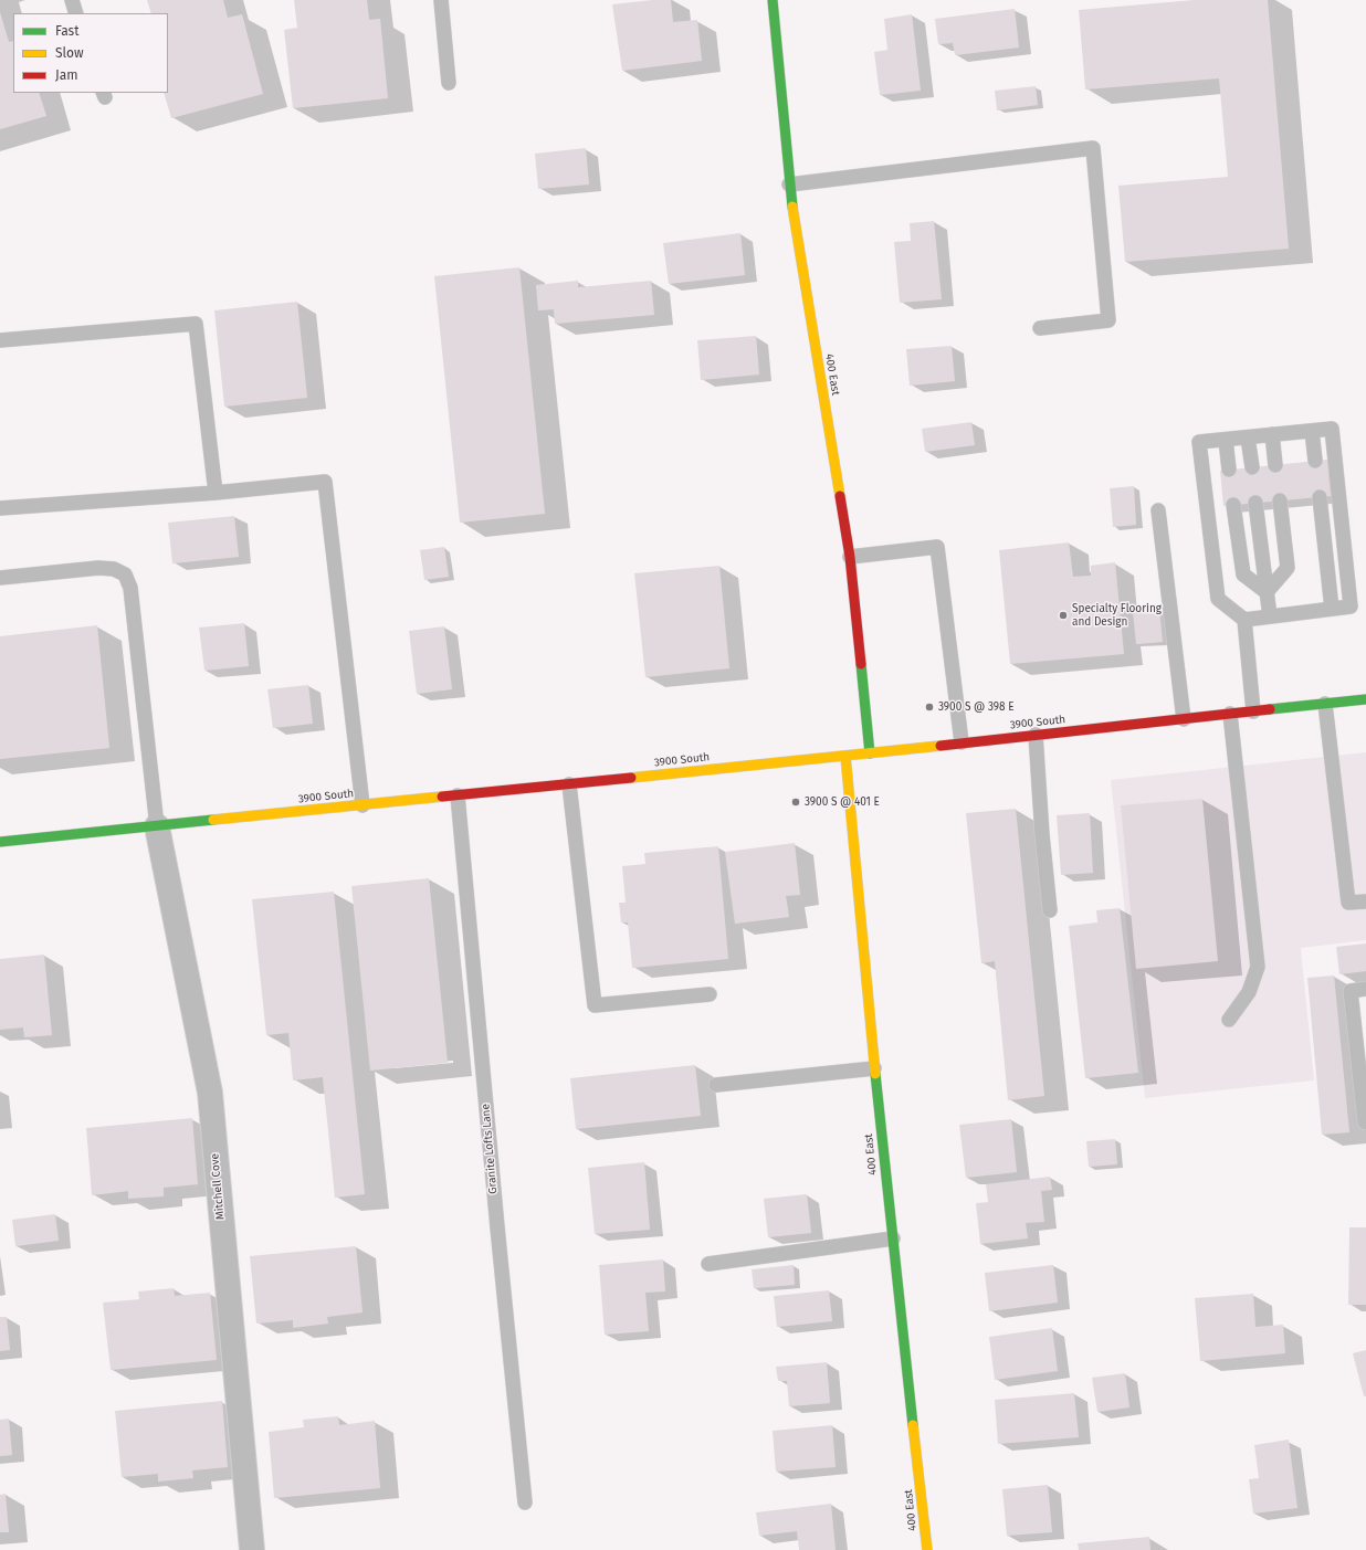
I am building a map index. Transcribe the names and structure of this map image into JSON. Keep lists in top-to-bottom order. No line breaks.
{"streets":{"street":["400 East","3900 South","Mitchell Cove"],"lane":["Granite Lofts Lane"]},"crossings":[["400 East","3900 South"],["3900 South","Granite Lofts Lane"],["3900 South","Mitchell Cove"]],"places":["Specialty Flooring and Design","3900 S @ 398 E","3900 S @ 401 E"],"legend":["Fast","Slow","Jam"]}
